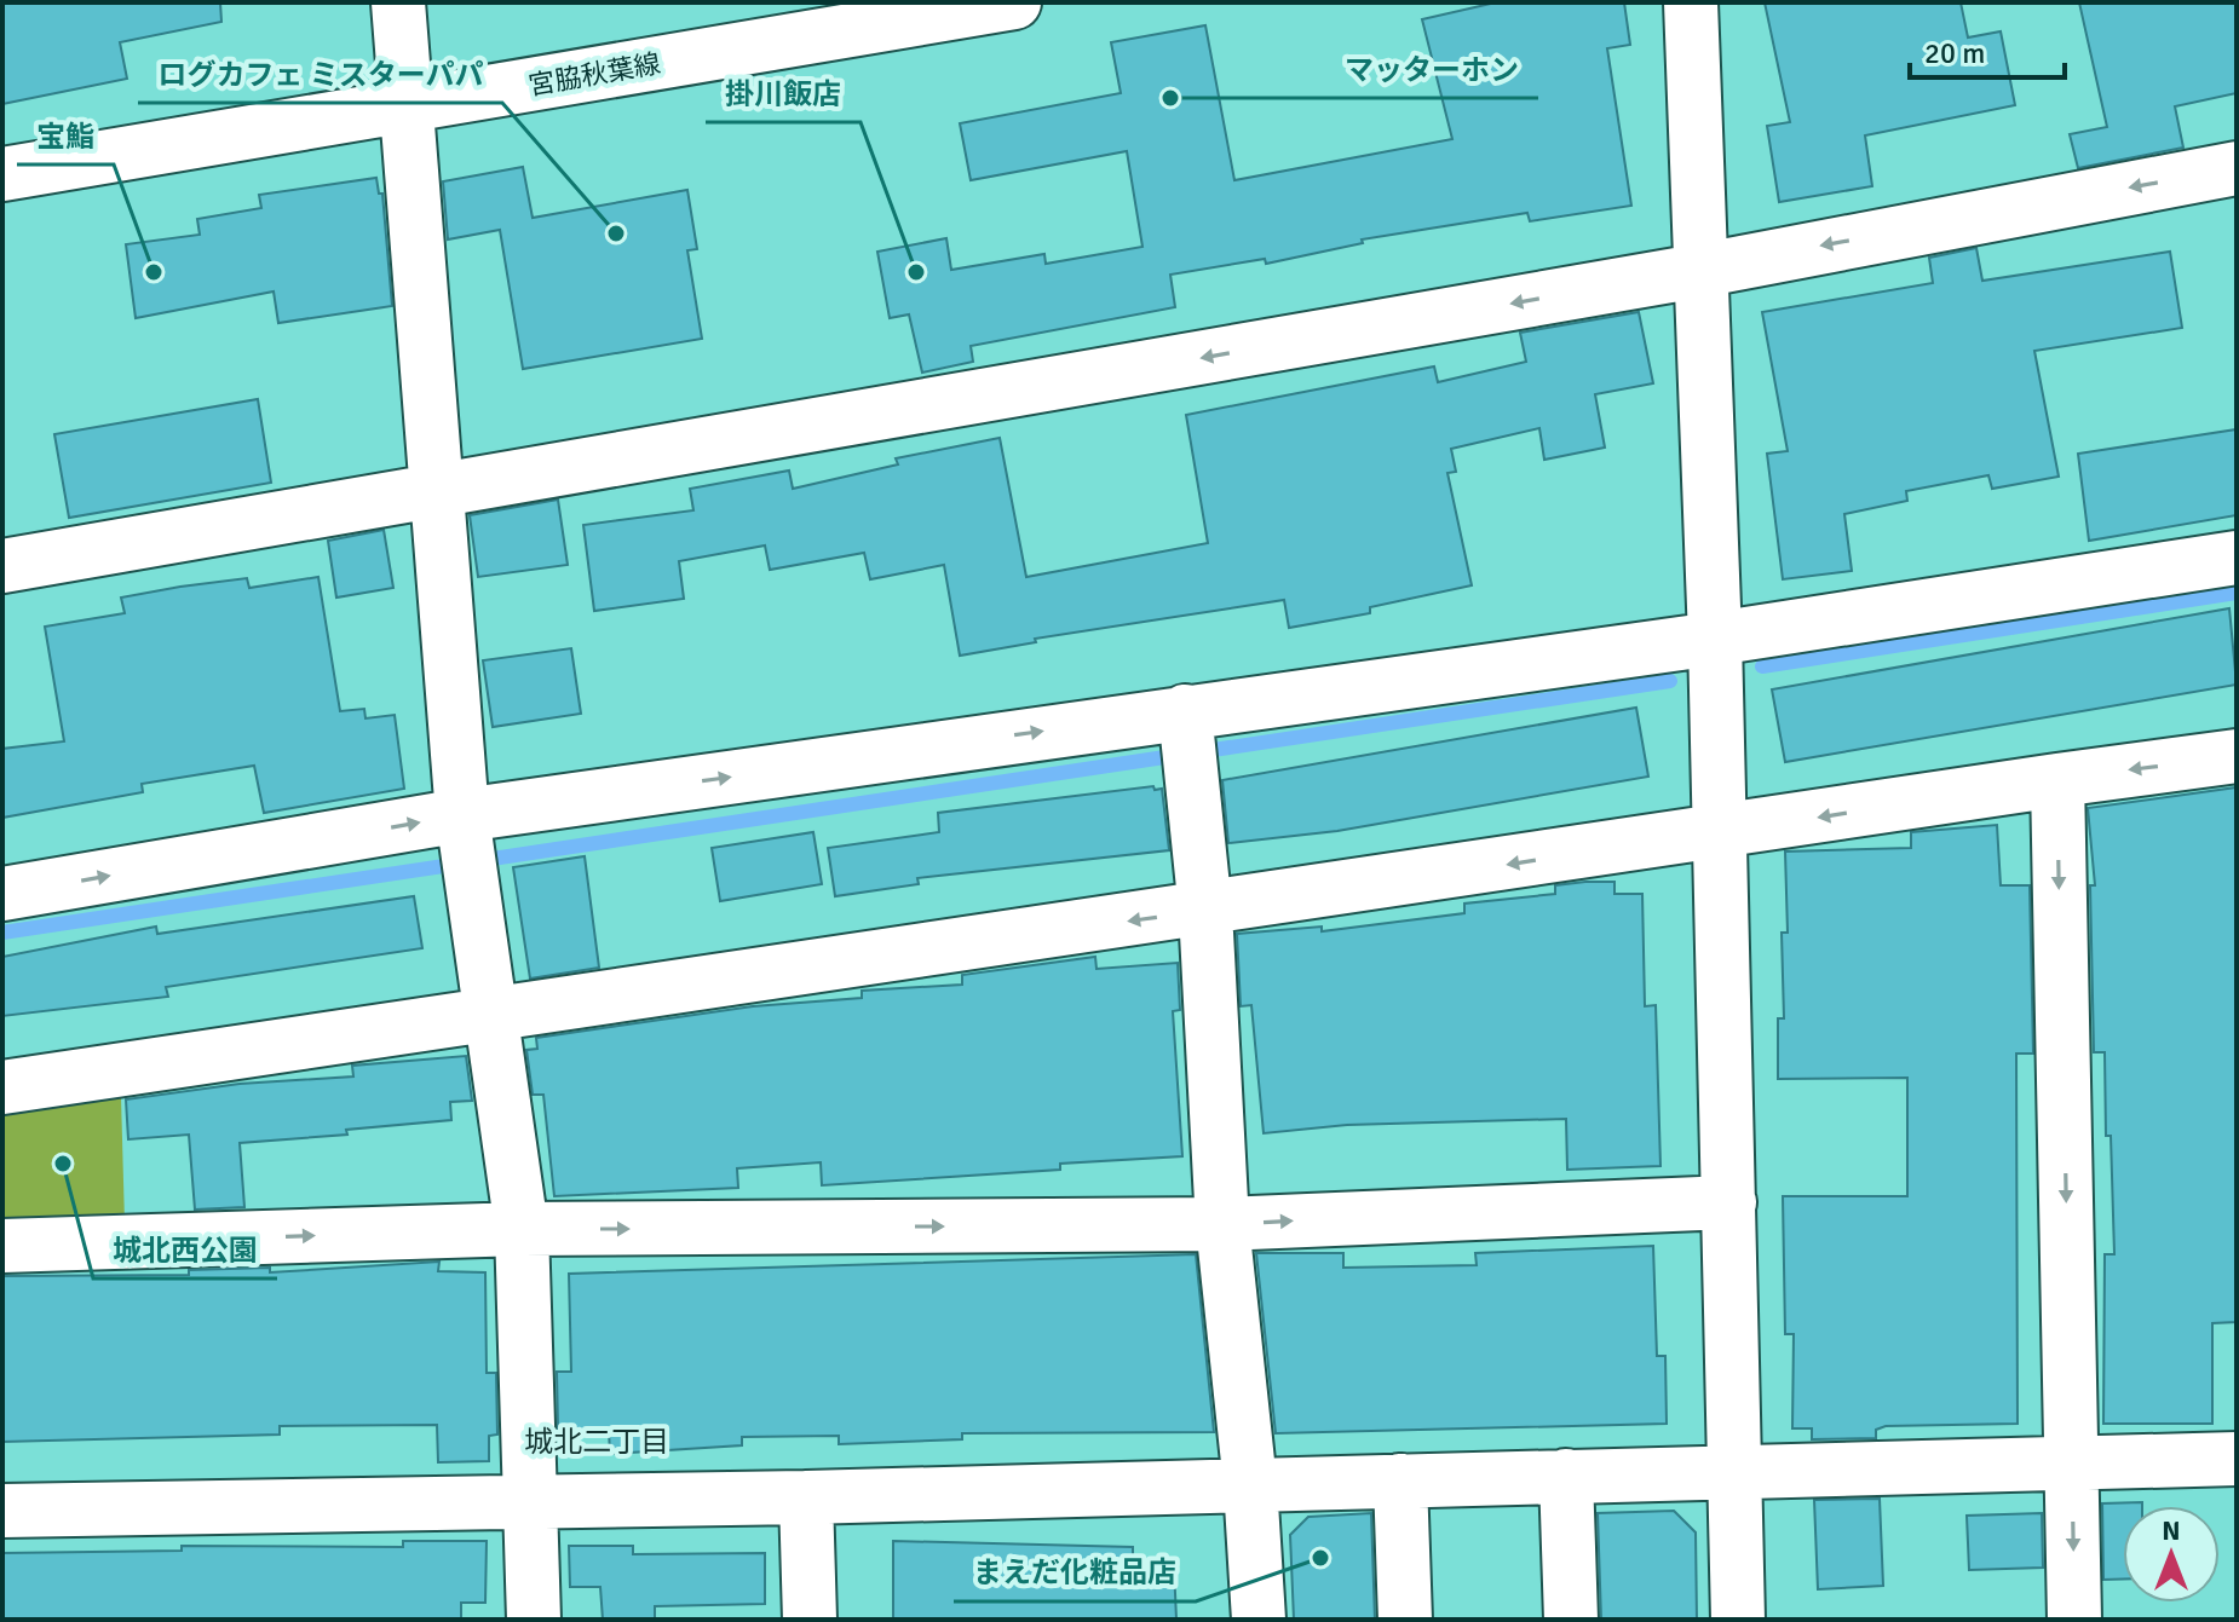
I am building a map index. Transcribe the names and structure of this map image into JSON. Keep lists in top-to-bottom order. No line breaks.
{"streets":{"street":["宮脇秋葉線"]},"districts":["城北二丁目"],"places":["マッターホン","ログカフェ ミスターパパ","宝鮨","掛川飯店","城北西公園","まえだ化粧品店"],"scale_bar":"20 m","north":"top"}
